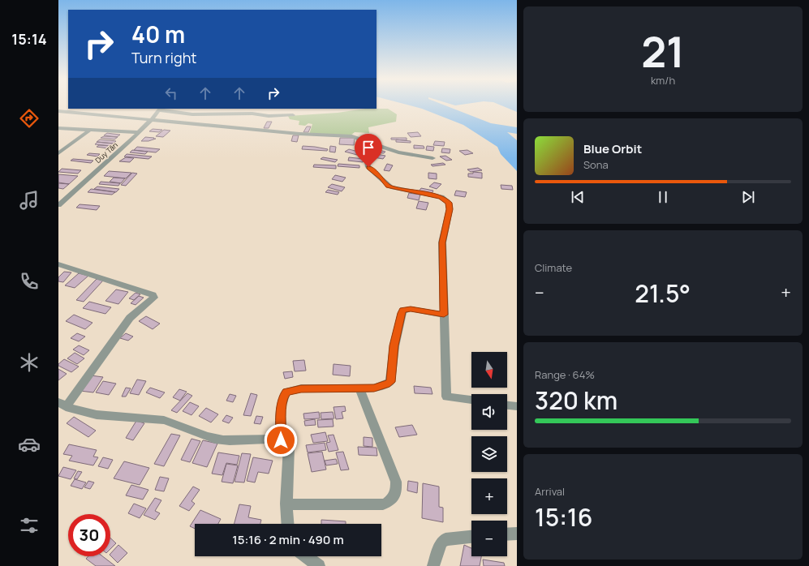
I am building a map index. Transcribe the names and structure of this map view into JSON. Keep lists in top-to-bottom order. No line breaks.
{"streets":{"street":["Duy Tân"]},"north":"bottom","page":{"tabs":"15:14","tile":[["21","km/h"],"Climate",["Range · 64%","320 km"],["Arrival","15:16"]],"turn":["40 m","Turn right"],"song":["Blue Orbit","Sona"],"heat":["−","21.5°","+"],"map_buttons":["+","−"],"limit":"30","trip":"15:16 · 2 min · 490 m"}}
